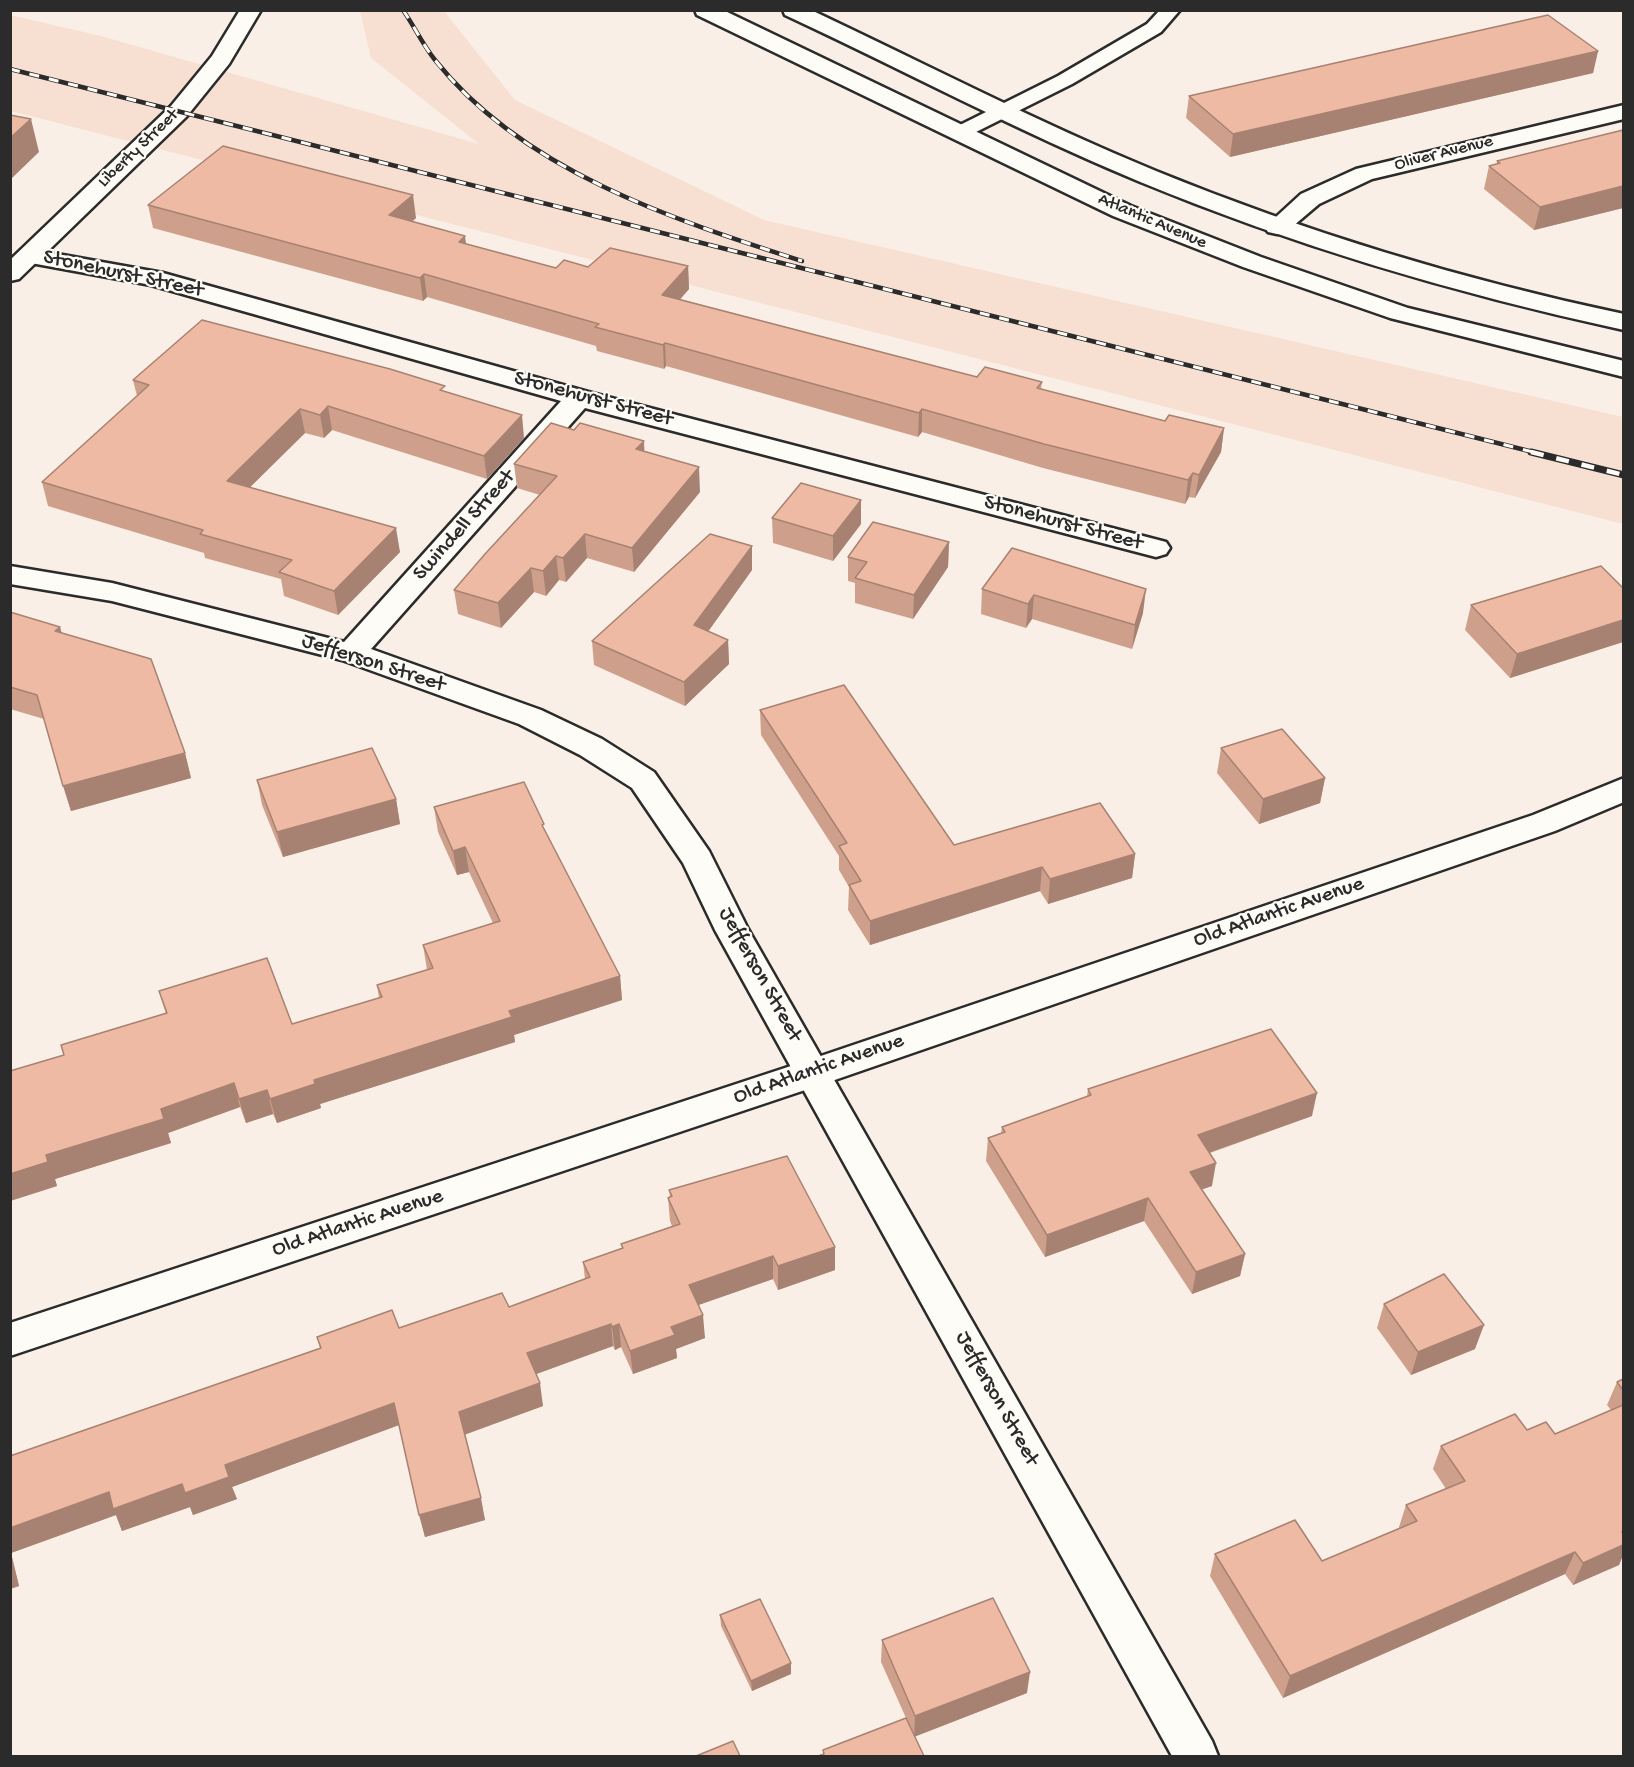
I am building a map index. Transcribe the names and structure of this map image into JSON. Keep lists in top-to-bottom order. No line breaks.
{"streets":{"main road":["Liberty Street","Oliver Avenue","Atlantic Avenue","Stonehurst Street","Swindell Street","Jefferson Street","Old Atlantic Avenue"]},"crossings":[["Liberty Street","Stonehurst Street"],["Oliver Avenue","Atlantic Avenue"],["Stonehurst Street","Swindell Street"],["Swindell Street","Jefferson Street"],["Jefferson Street","Old Atlantic Avenue"]]}
